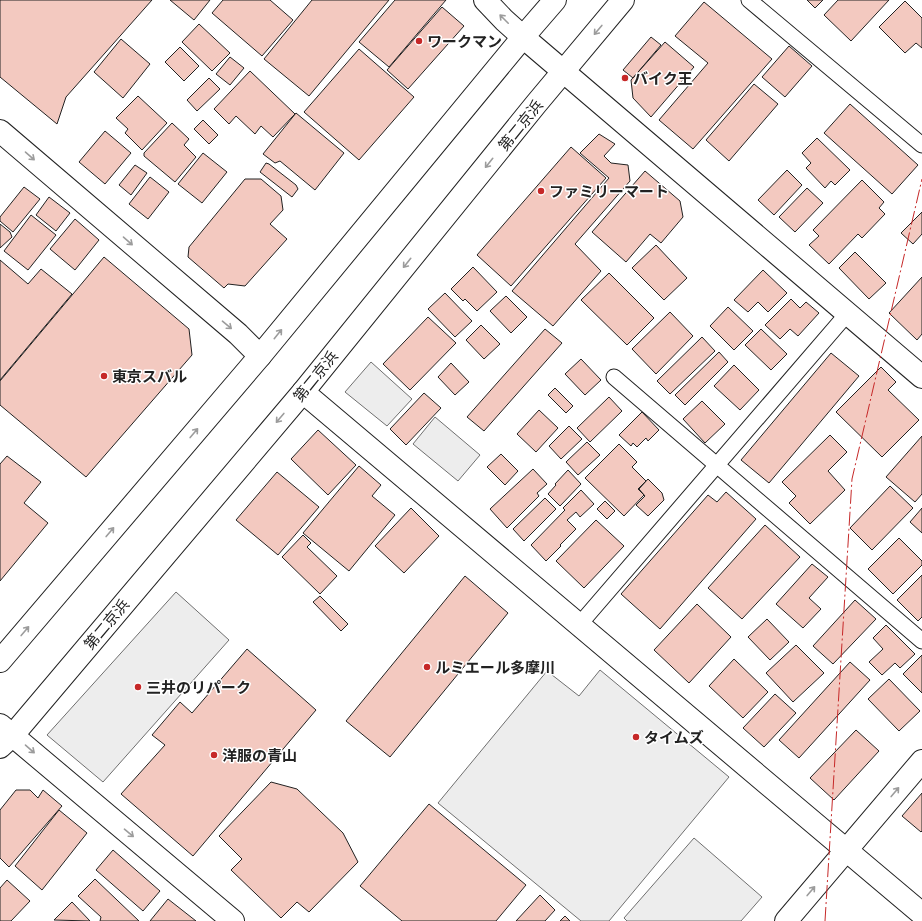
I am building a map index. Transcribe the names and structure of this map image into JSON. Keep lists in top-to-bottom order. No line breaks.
{"streets":{"main road":["第二京浜"]},"places":["ワークマン","バイク王","ファミリーマート","東京スバル","ルミエール多摩川","三井のリパーク","タイムズ","洋服の青山"]}
